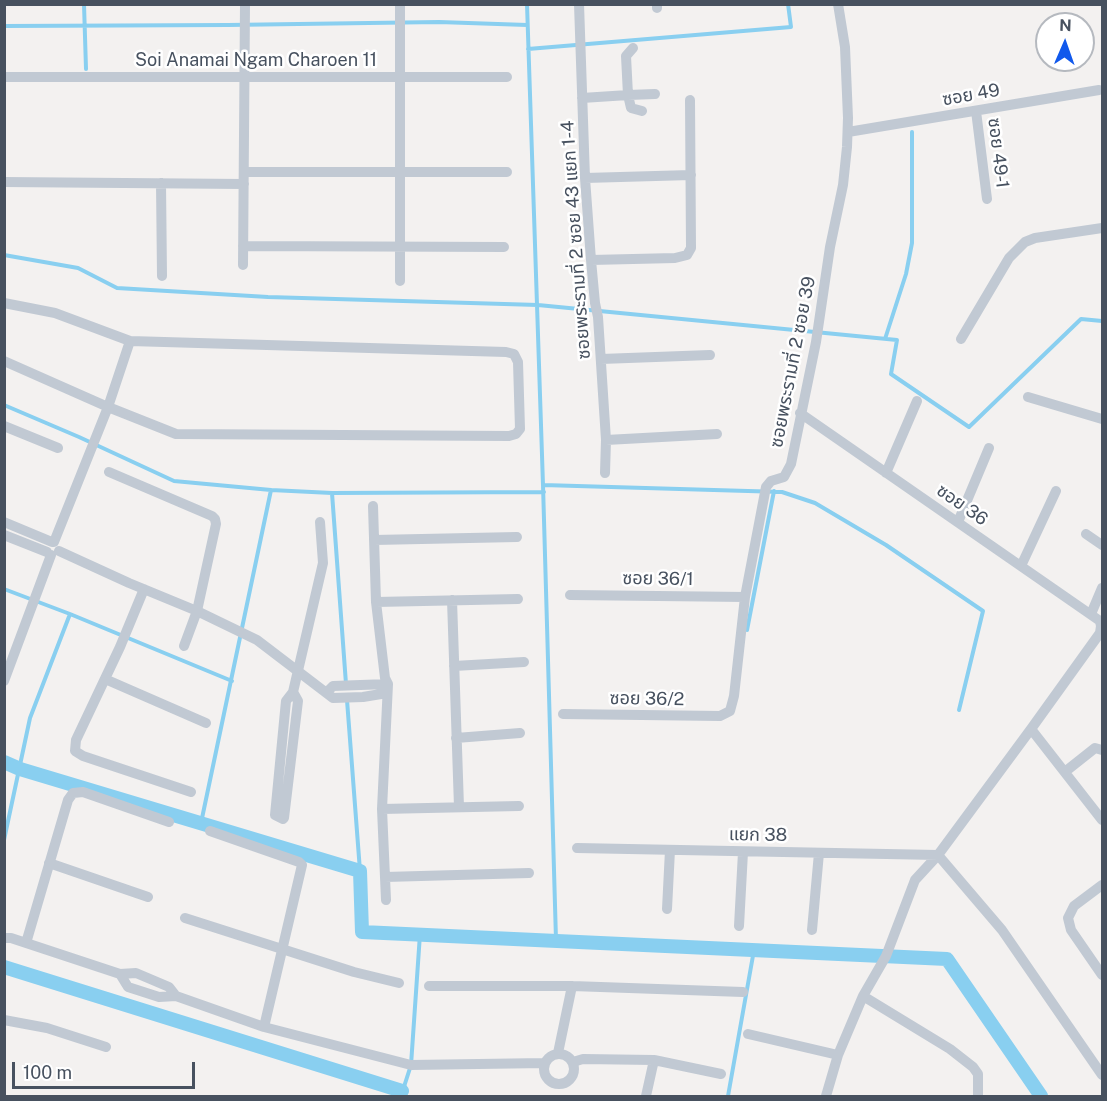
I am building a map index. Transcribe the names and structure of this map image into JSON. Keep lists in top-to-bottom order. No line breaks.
{"streets":{"street":["Soi Anamai Ngam Charoen 11","ซอย 49","ซอย 49-1","ซอยพระรามที่ 2 ซอย 43 แยก 1-4","ซอยพระรามที่ 2 ซอย 39","ซอย 36","ซอย 36/1","ซอย 36/2","แยก 38"]},"crossings":[["ซอย 49","ซอย 49-1"],["ซอย 49","ซอยพระรามที่ 2 ซอย 39"],["ซอยพระรามที่ 2 ซอย 39","ซอย 36"],["ซอยพระรามที่ 2 ซอย 39","ซอย 36/1"],["ซอยพระรามที่ 2 ซอย 39","ซอย 36/2"]],"scale_bar":"100 m","north":"top"}
